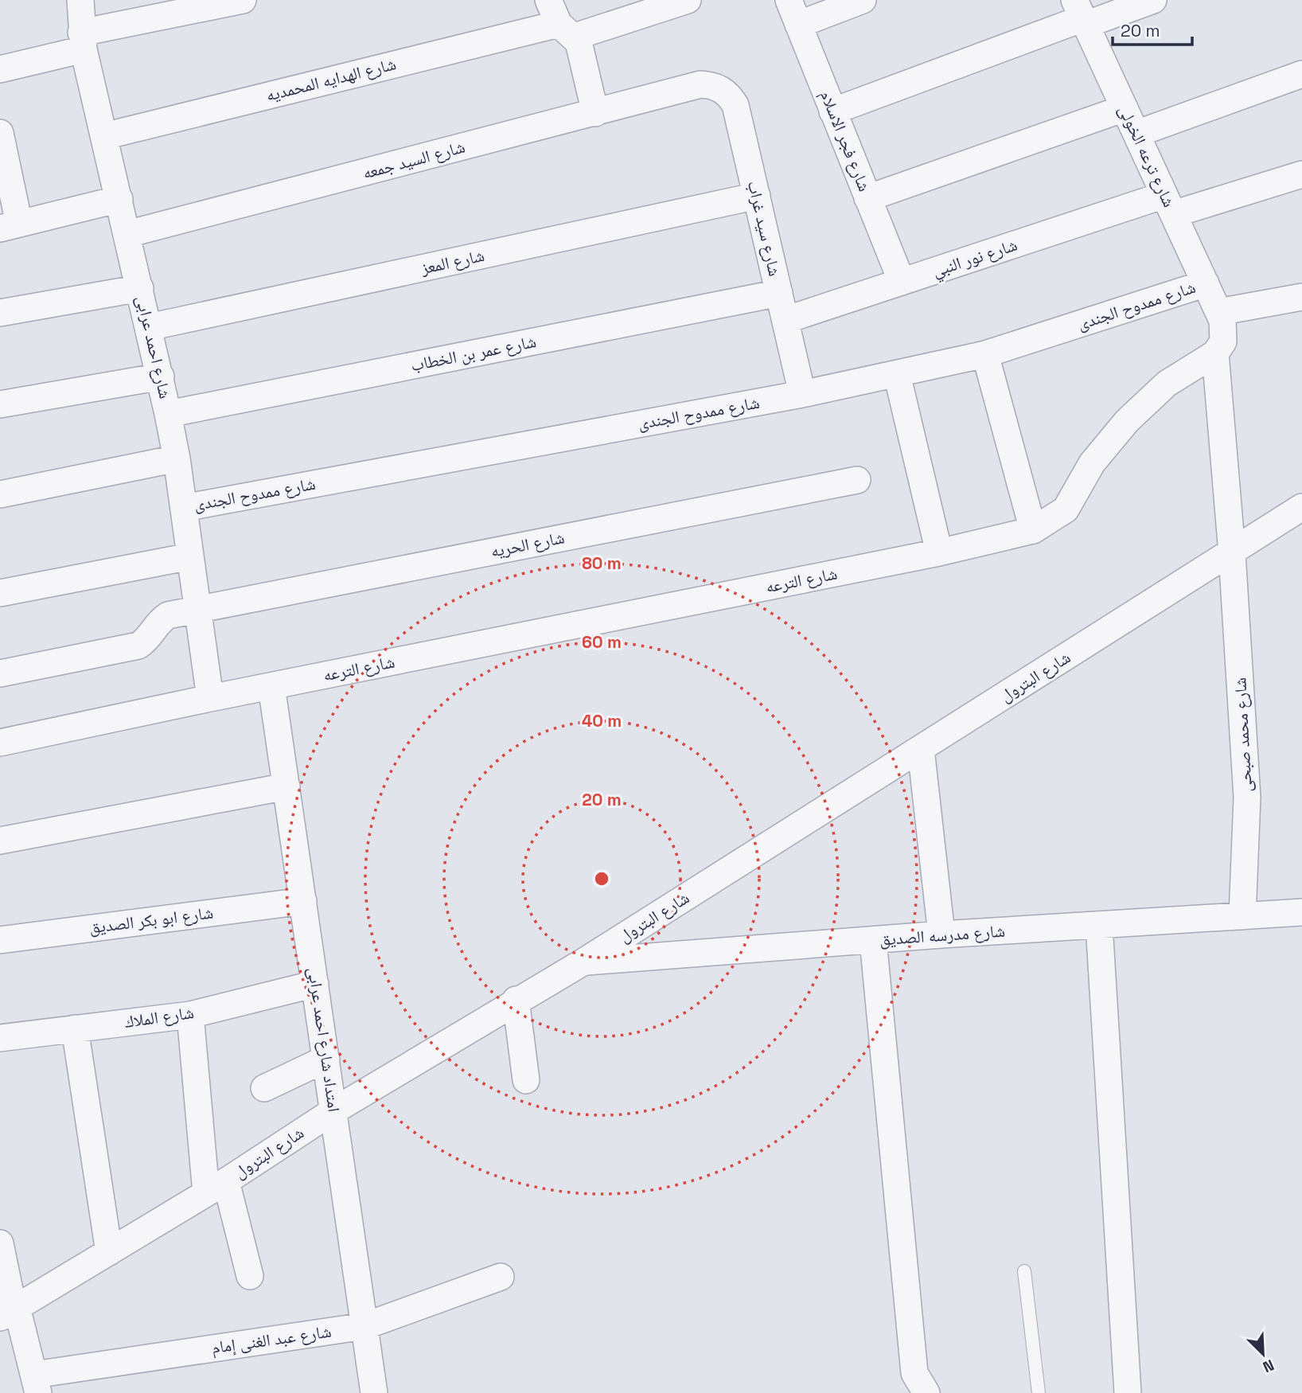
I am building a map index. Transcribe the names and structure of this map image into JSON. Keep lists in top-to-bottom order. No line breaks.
{"streets":{"street":["شارع الهدايه المحمديه","شارع فجر الاسلام","شارع ترعه الخولى","شارع السيد جمعه","شارع سيد غراب","شارع نور النبي","شارع المعز","شارع ممدوح الجندى","شارع احمد عرابى","شارع عمر بن الخطاب","شارع الحريه","شارع الترعه","شارع البترول","شارع محمد صبحى","شارع ابو بكر الصديق","شارع مدرسه الصديق","شارع الملاك","امتداد شارع احمد عرابى","شارع عبد الغنى إمام"]},"crossings":[["شارع الهدايه المحمديه","شارع احمد عرابى"],["شارع فجر الاسلام","شارع نور النبي"],["شارع ترعه الخولى","شارع نور النبي"],["شارع ترعه الخولى","شارع ممدوح الجندى"],["شارع السيد جمعه","شارع سيد غراب"],["شارع السيد جمعه","شارع احمد عرابى"],["شارع سيد غراب","شارع نور النبي"],["شارع سيد غراب","شارع المعز"],["شارع سيد غراب","شارع ممدوح الجندى"],["شارع سيد غراب","شارع عمر بن الخطاب"],["شارع المعز","شارع احمد عرابى"],["شارع ممدوح الجندى","شارع احمد عرابى"],["شارع احمد عرابى","شارع عمر بن الخطاب"],["شارع احمد عرابى","شارع الحريه"],["شارع احمد عرابى","شارع الترعه"],["شارع الترعه","امتداد شارع احمد عرابى"],["شارع البترول","شارع محمد صبحى"],["شارع البترول","شارع مدرسه الصديق"],["شارع البترول","امتداد شارع احمد عرابى"],["شارع محمد صبحى","شارع مدرسه الصديق"],["شارع ابو بكر الصديق","امتداد شارع احمد عرابى"],["شارع الملاك","امتداد شارع احمد عرابى"],["امتداد شارع احمد عرابى","شارع عبد الغنى إمام"]],"scale_bar":"20 m","north":"bottom right","rings":["80 m","60 m","40 m","20 m"]}
